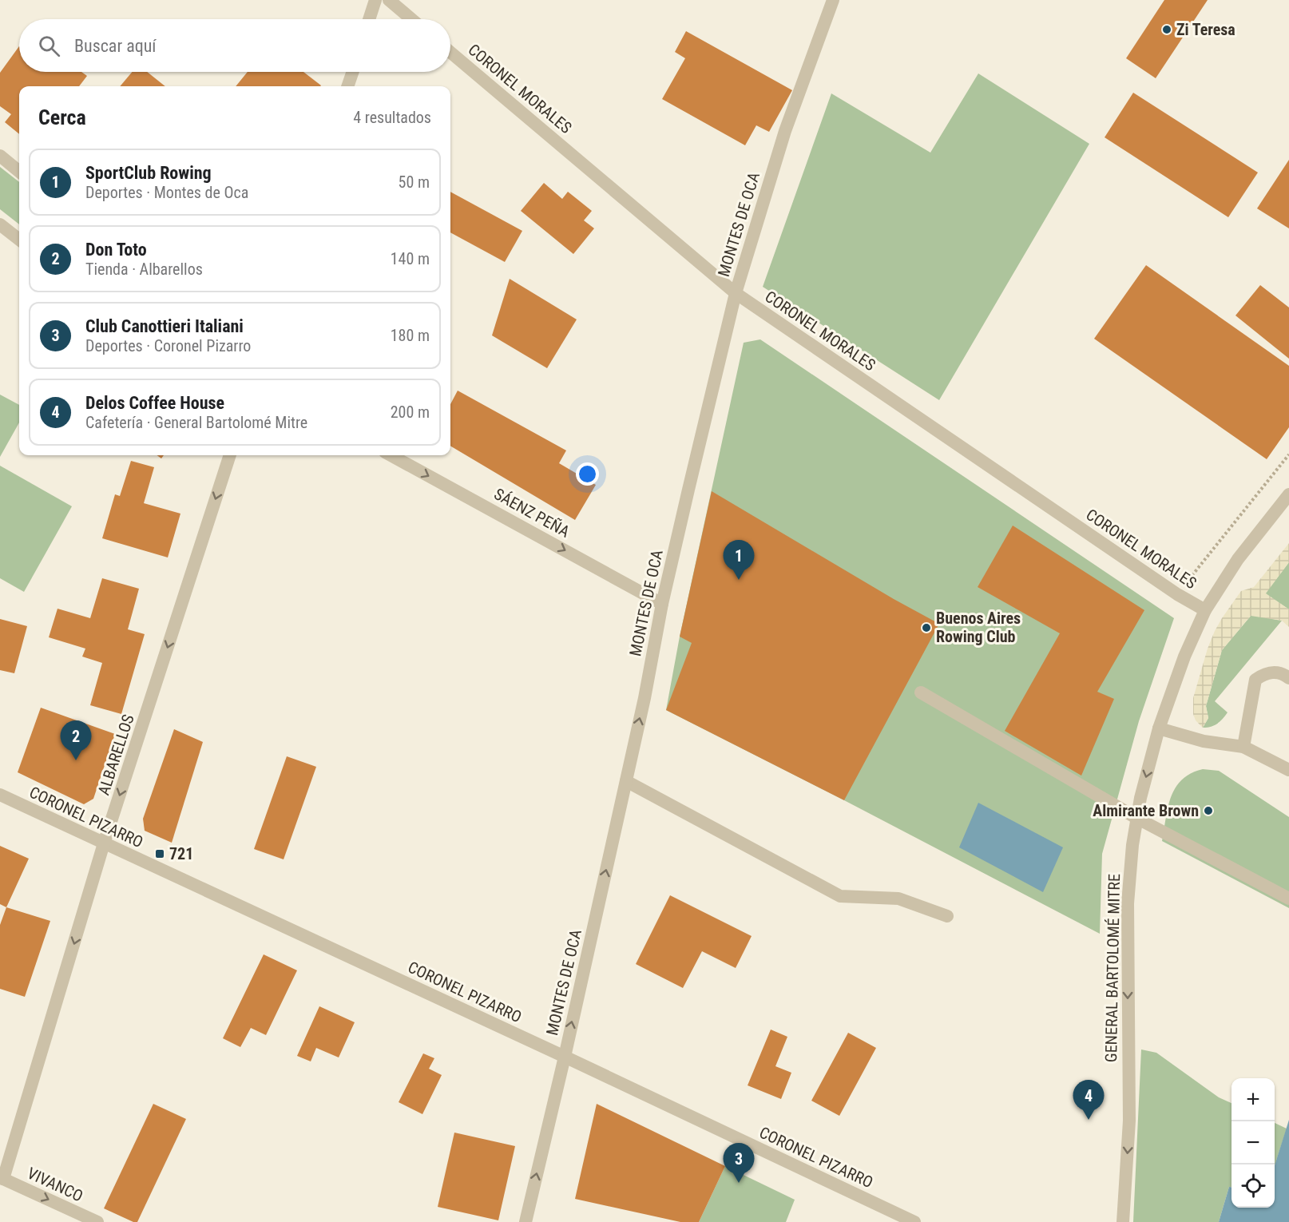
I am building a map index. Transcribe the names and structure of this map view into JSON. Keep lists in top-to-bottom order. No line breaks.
{"streets":{"street":["CORONEL MORALES","MONTES DE OCA","SÁENZ PEÑA","ALBARELLOS","CORONEL PIZARRO","GENERAL BARTOLOMÉ MITRE","VIVANCO"]},"crossings":[["CORONEL MORALES","MONTES DE OCA"],["CORONEL MORALES","GENERAL BARTOLOMÉ MITRE"],["MONTES DE OCA","SÁENZ PEÑA"],["MONTES DE OCA","CORONEL PIZARRO"],["ALBARELLOS","CORONEL PIZARRO"],["ALBARELLOS","VIVANCO"]],"one_way":["MONTES DE OCA","SÁENZ PEÑA","ALBARELLOS","GENERAL BARTOLOMÉ MITRE","VIVANCO"],"places":{"other":["Zi Teresa","Buenos Aires Rowing Club","Almirante Brown"],"transit":["721"]},"page":{"search":"Buscar aquí","heading":["Cerca","4 resultados"],"list":[{"mark":"1","name":"SportClub Rowing","note":"Deportes · Montes de Oca","value":"50 m"},{"mark":"2","name":"Don Toto","note":"Tienda · Albarellos","value":"140 m"},{"mark":"3","name":"Club Canottieri Italiani","note":"Deportes · Coronel Pizarro","value":"180 m"},{"mark":"4","name":"Delos Coffee House","note":"Cafetería · General Bartolomé Mitre","value":"200 m"}],"pins":["1","2","4","3"],"map_buttons":["+","−"]}}
